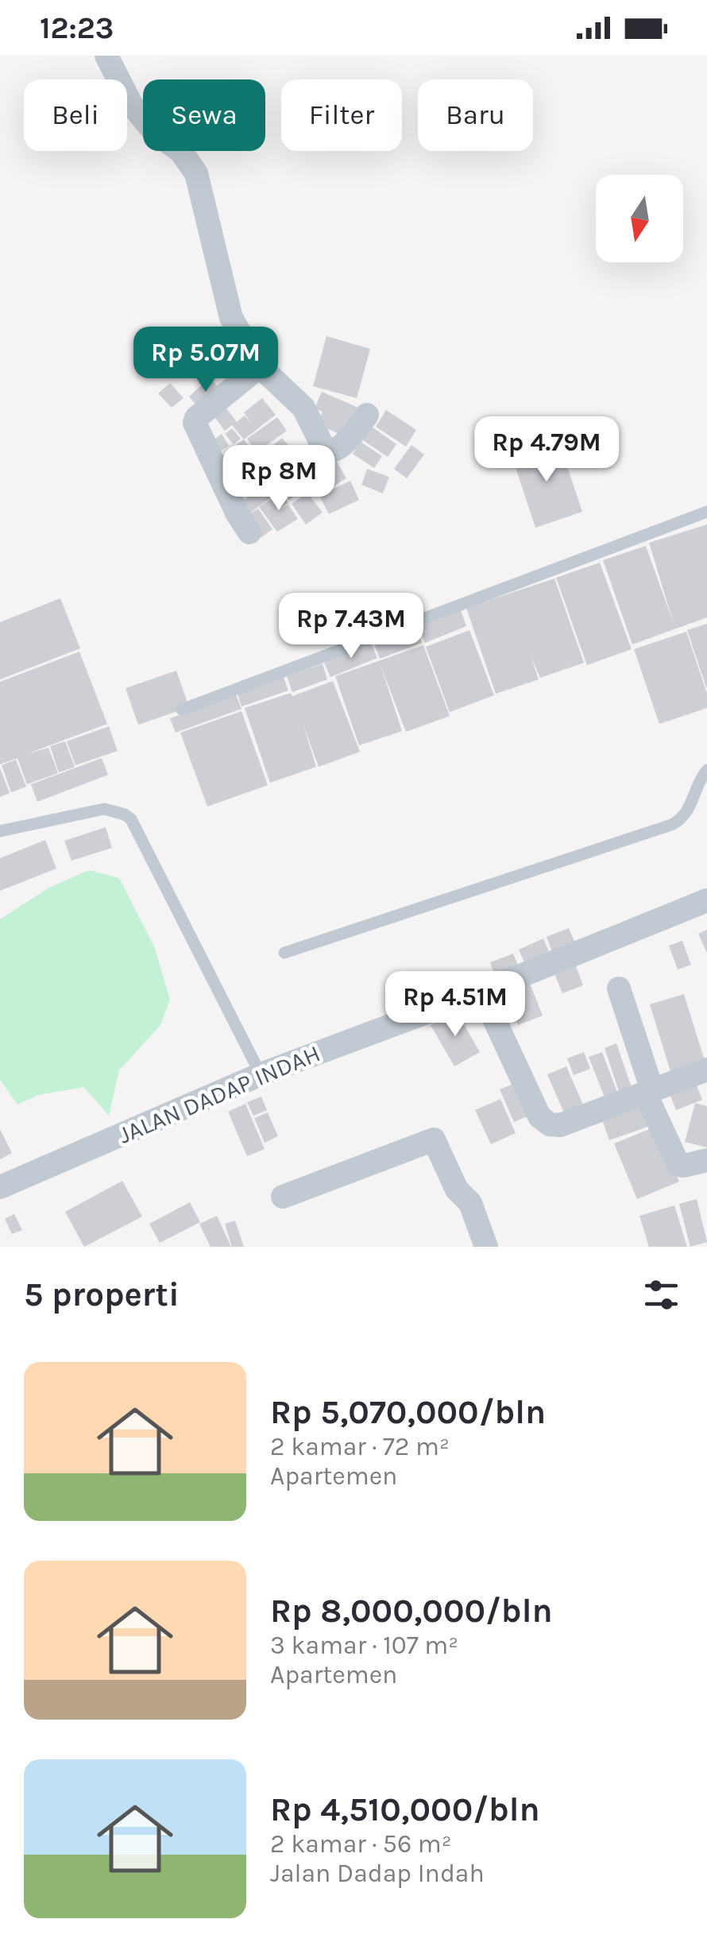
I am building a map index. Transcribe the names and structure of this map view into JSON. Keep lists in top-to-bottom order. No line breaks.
{"streets":{"street":["JALAN DADAP INDAH"]},"north":"bottom","page":{"status":"12:23","chip":["Beli","Sewa","Filter","Baru"],"price":["Rp 5.07M","Rp 4.79M","Rp 8M","Rp 7.43M","Rp 4.51M"],"heading":"5 properti","list":[{"name":"Rp 5,070,000/bln","note":"2 kamar · 72 m² · Apartemen"},{"name":"Rp 8,000,000/bln","note":"3 kamar · 107 m² · Apartemen"},{"name":"Rp 4,510,000/bln","note":"2 kamar · 56 m² · Jalan Dadap Indah"}]}}
